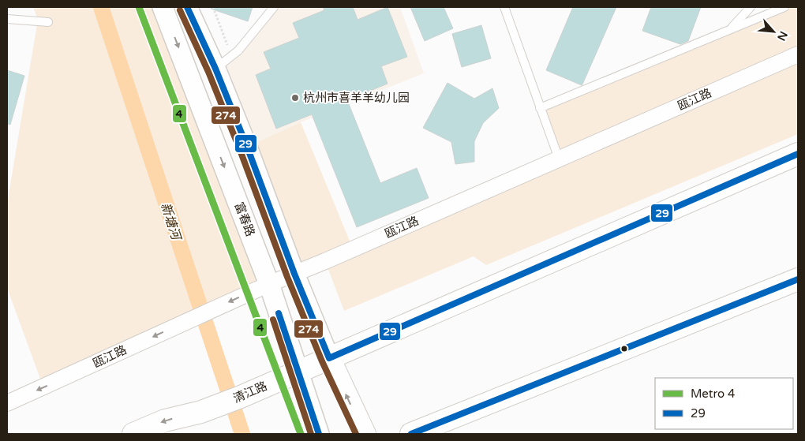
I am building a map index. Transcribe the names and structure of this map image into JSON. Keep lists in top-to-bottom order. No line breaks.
{"streets":{"main road":["清江路"],"street":["瓯江路","富春路"]},"crossings":[["瓯江路","富春路"],["富春路","清江路"]],"water":["新塘河"],"places":["杭州市喜羊羊幼儿园"],"lines":["metro line 4","transit line 29","transit line 274"],"legend":["Metro 4","29"],"north":"bottom right"}
